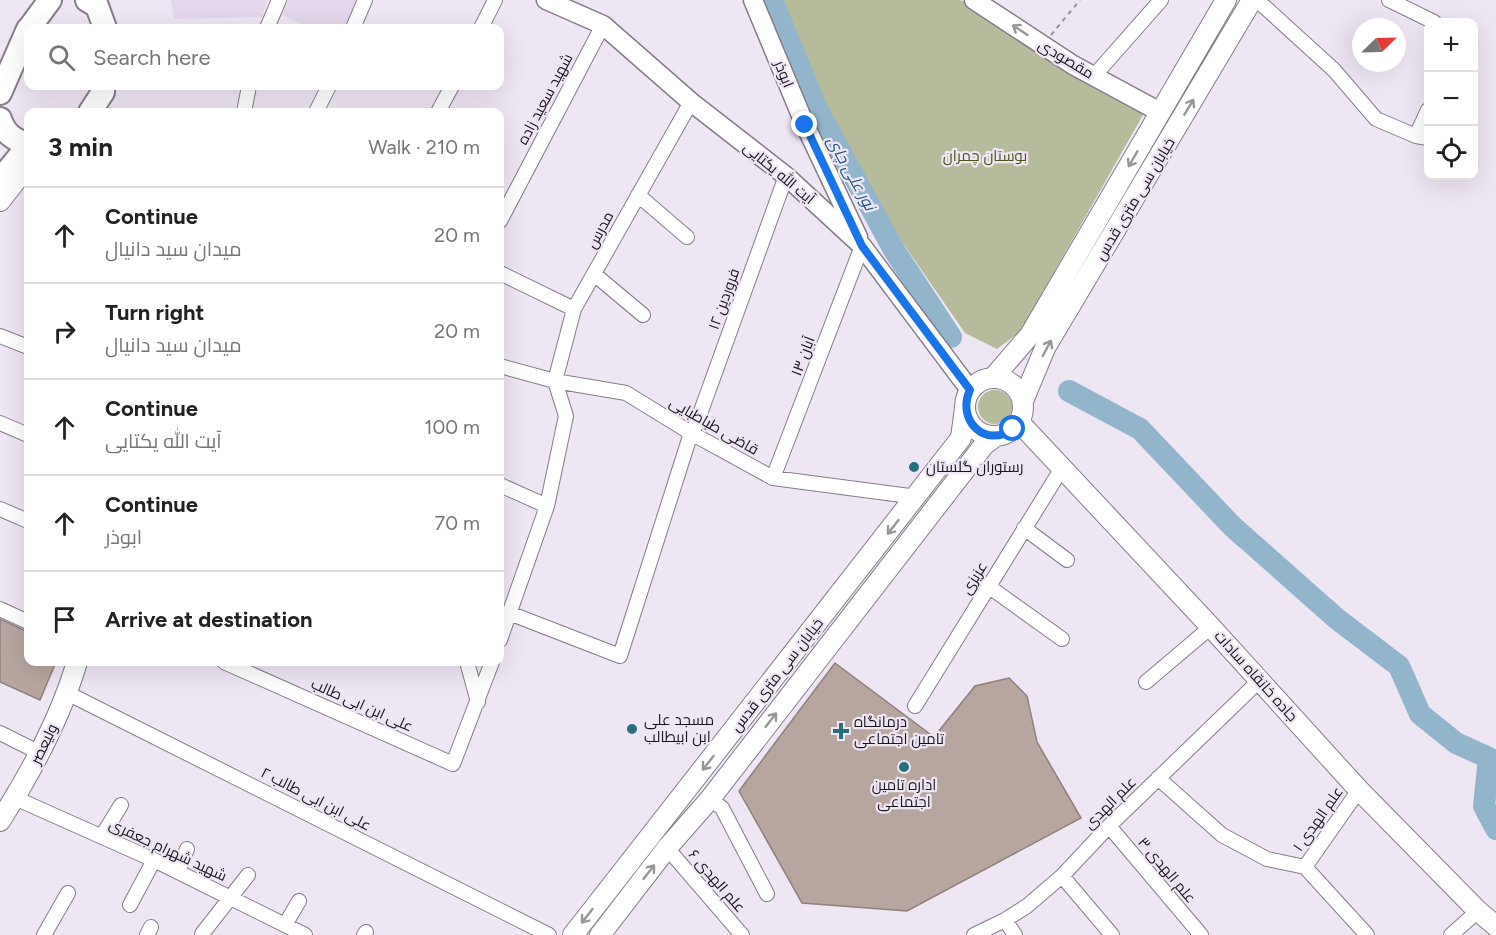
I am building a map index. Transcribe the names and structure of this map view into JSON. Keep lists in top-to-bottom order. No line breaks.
{"streets":{"main road":["خیابان سی متری قدس","جاده خانقاه سادات","ولیعصر"],"street":["مقصودی","ابوذر","شهید سعید زاده","آیت الله یکتایی","مدرس","۱۲ فروردین","۱۳ آبان","قاضی طباطبایی","عزیزی","علی ابن ابی طالب","علی ابن ابی طالب ۲","علم الهدی","علم الهدی ۱","شهید شهرام جعفری","علم الهدی ۳","علم الهدی ۶"]},"crossings":[["مقصودی","خیابان سی متری قدس"],["ابوذر","آیت الله یکتایی"],["ابوذر","۱۳ آبان"],["شهید سعید زاده","آیت الله یکتایی"],["آیت الله یکتایی","خیابان سی متری قدس"],["آیت الله یکتایی","مدرس"],["آیت الله یکتایی","۱۲ فروردین"],["آیت الله یکتایی","۱۳ آبان"],["آیت الله یکتایی","جاده خانقاه سادات"],["خیابان سی متری قدس","قاضی طباطبایی"],["خیابان سی متری قدس","جاده خانقاه سادات"],["خیابان سی متری قدس","علم الهدی ۶"],["مدرس","قاضی طباطبایی"],["۱۲ فروردین","قاضی طباطبایی"],["۱۳ آبان","قاضی طباطبایی"],["عزیزی","جاده خانقاه سادات"],["جاده خانقاه سادات","علم الهدی"],["جاده خانقاه سادات","علم الهدی ۱"],["ولیعصر","علی ابن ابی طالب ۲"],["ولیعصر","شهید شهرام جعفری"],["علم الهدی","علم الهدی ۳"]],"one_way":["مقصودی"],"water":["نور علی چای"],"parks":["بوستان چمران"],"places":{"other":["رستوران گلستان","مسجد علی ابن ابیطالب","اداره تامین اجتماعی"],"health":["درمانگاه تامین اجتماعی"]},"north":"top right","page":{"map_buttons":["+","−"],"search":"Search here","heading":["3 min","Walk · 210 m"],"list":[["Continue","میدان سید دانیال","20 m"],["Turn right","میدان سید دانیال","20 m"],["Continue","آیت الله یکتایی","100 m"],["Continue","ابوذر","70 m"],"Arrive at destination"]}}
